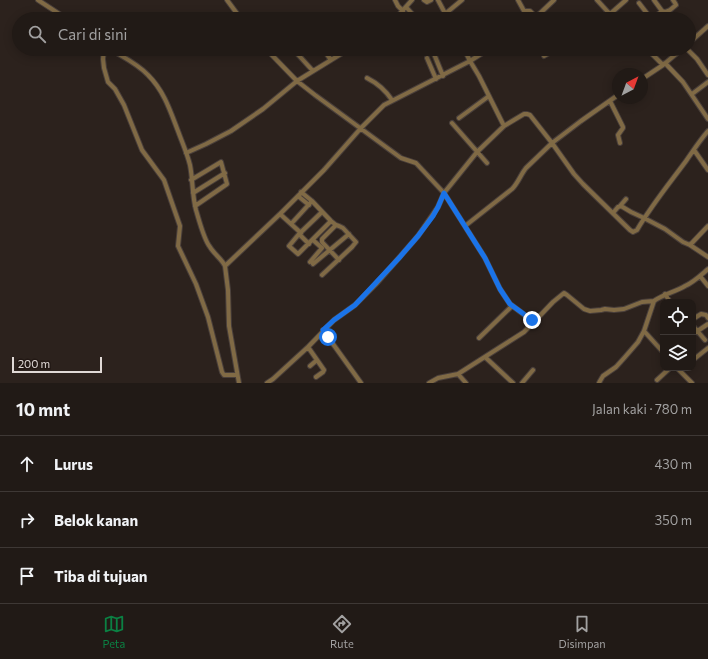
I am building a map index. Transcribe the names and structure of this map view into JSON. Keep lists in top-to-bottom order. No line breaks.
{"scale_bar":"200 m","north":"top right","page":{"search":"Cari di sini","scale":"200 m","heading":["10 mnt","Jalan kaki · 780 m"],"list":[["Lurus","430 m"],["Belok kanan","350 m"],"Tiba di tujuan"],"nav":["Peta","Rute","Disimpan"]}}
